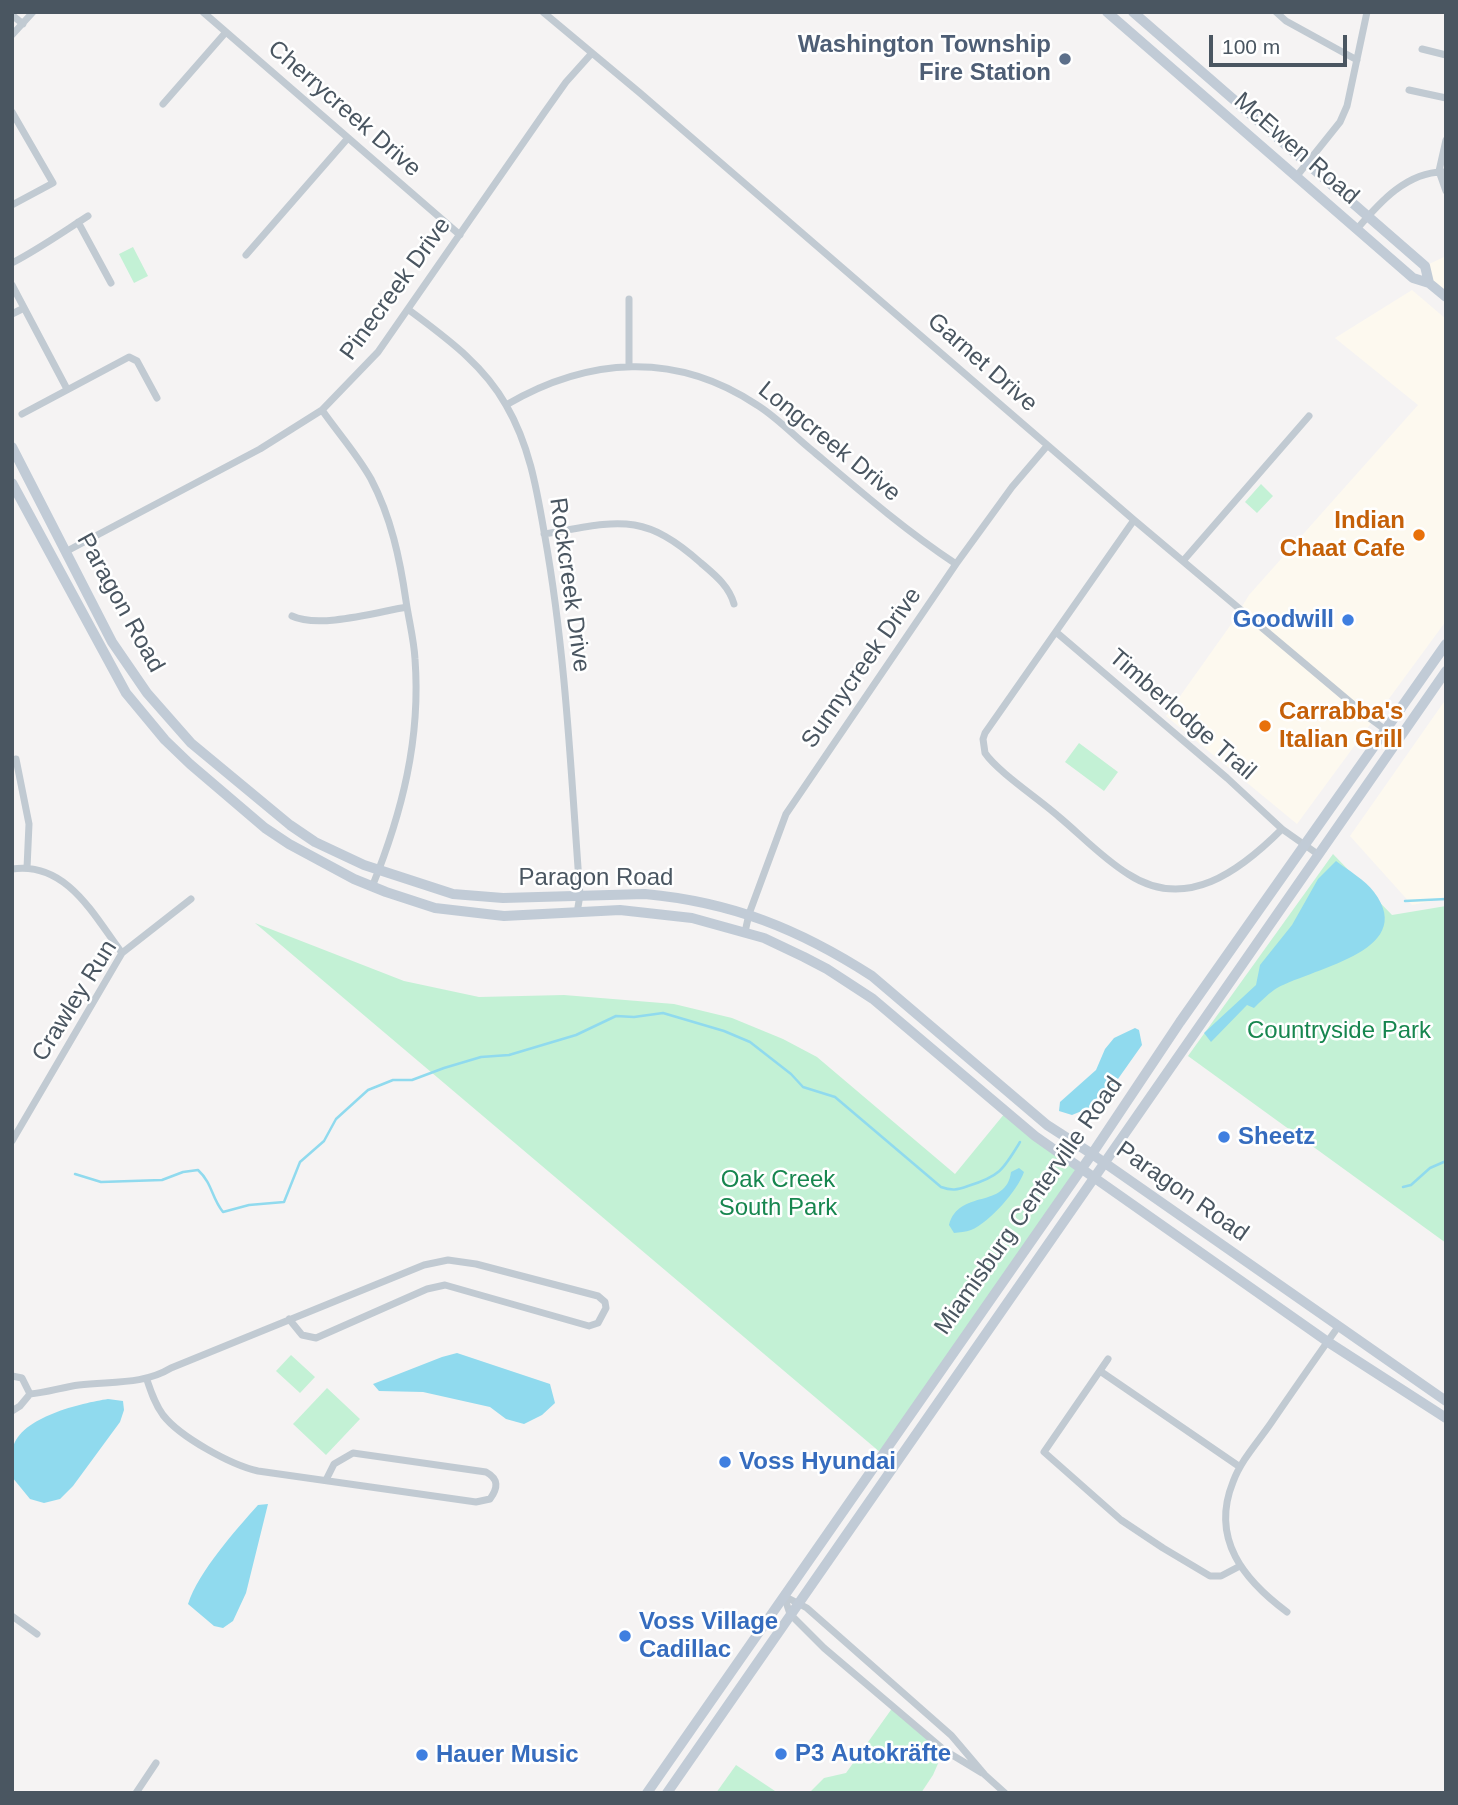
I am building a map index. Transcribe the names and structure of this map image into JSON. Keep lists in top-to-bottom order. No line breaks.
{"streets":{"street":["Cherrycreek Drive","McEwen Road","Pinecreek Drive","Garnet Drive","Longcreek Drive","Rockcreek Drive","Paragon Road","Sunnycreek Drive","Timberlodge Trail","Crawley Run","Miamisburg Centerville Road"]},"crossings":[["Cherrycreek Drive","Pinecreek Drive"],["Pinecreek Drive","Garnet Drive"],["Pinecreek Drive","Rockcreek Drive"],["Pinecreek Drive","Paragon Road"],["Garnet Drive","Sunnycreek Drive"],["Garnet Drive","Miamisburg Centerville Road"],["Longcreek Drive","Rockcreek Drive"],["Longcreek Drive","Sunnycreek Drive"],["Rockcreek Drive","Paragon Road"],["Paragon Road","Sunnycreek Drive"],["Paragon Road","Miamisburg Centerville Road"],["Timberlodge Trail","Miamisburg Centerville Road"]],"parks":["Countryside Park","Oak Creek South Park"],"places":["Washington Township Fire Station","Indian Chaat Cafe","Goodwill","Carrabba's Italian Grill","Sheetz","Voss Hyundai","Voss Village Cadillac","P3 Autokräfte","Hauer Music"],"scale_bar":"100 m"}
